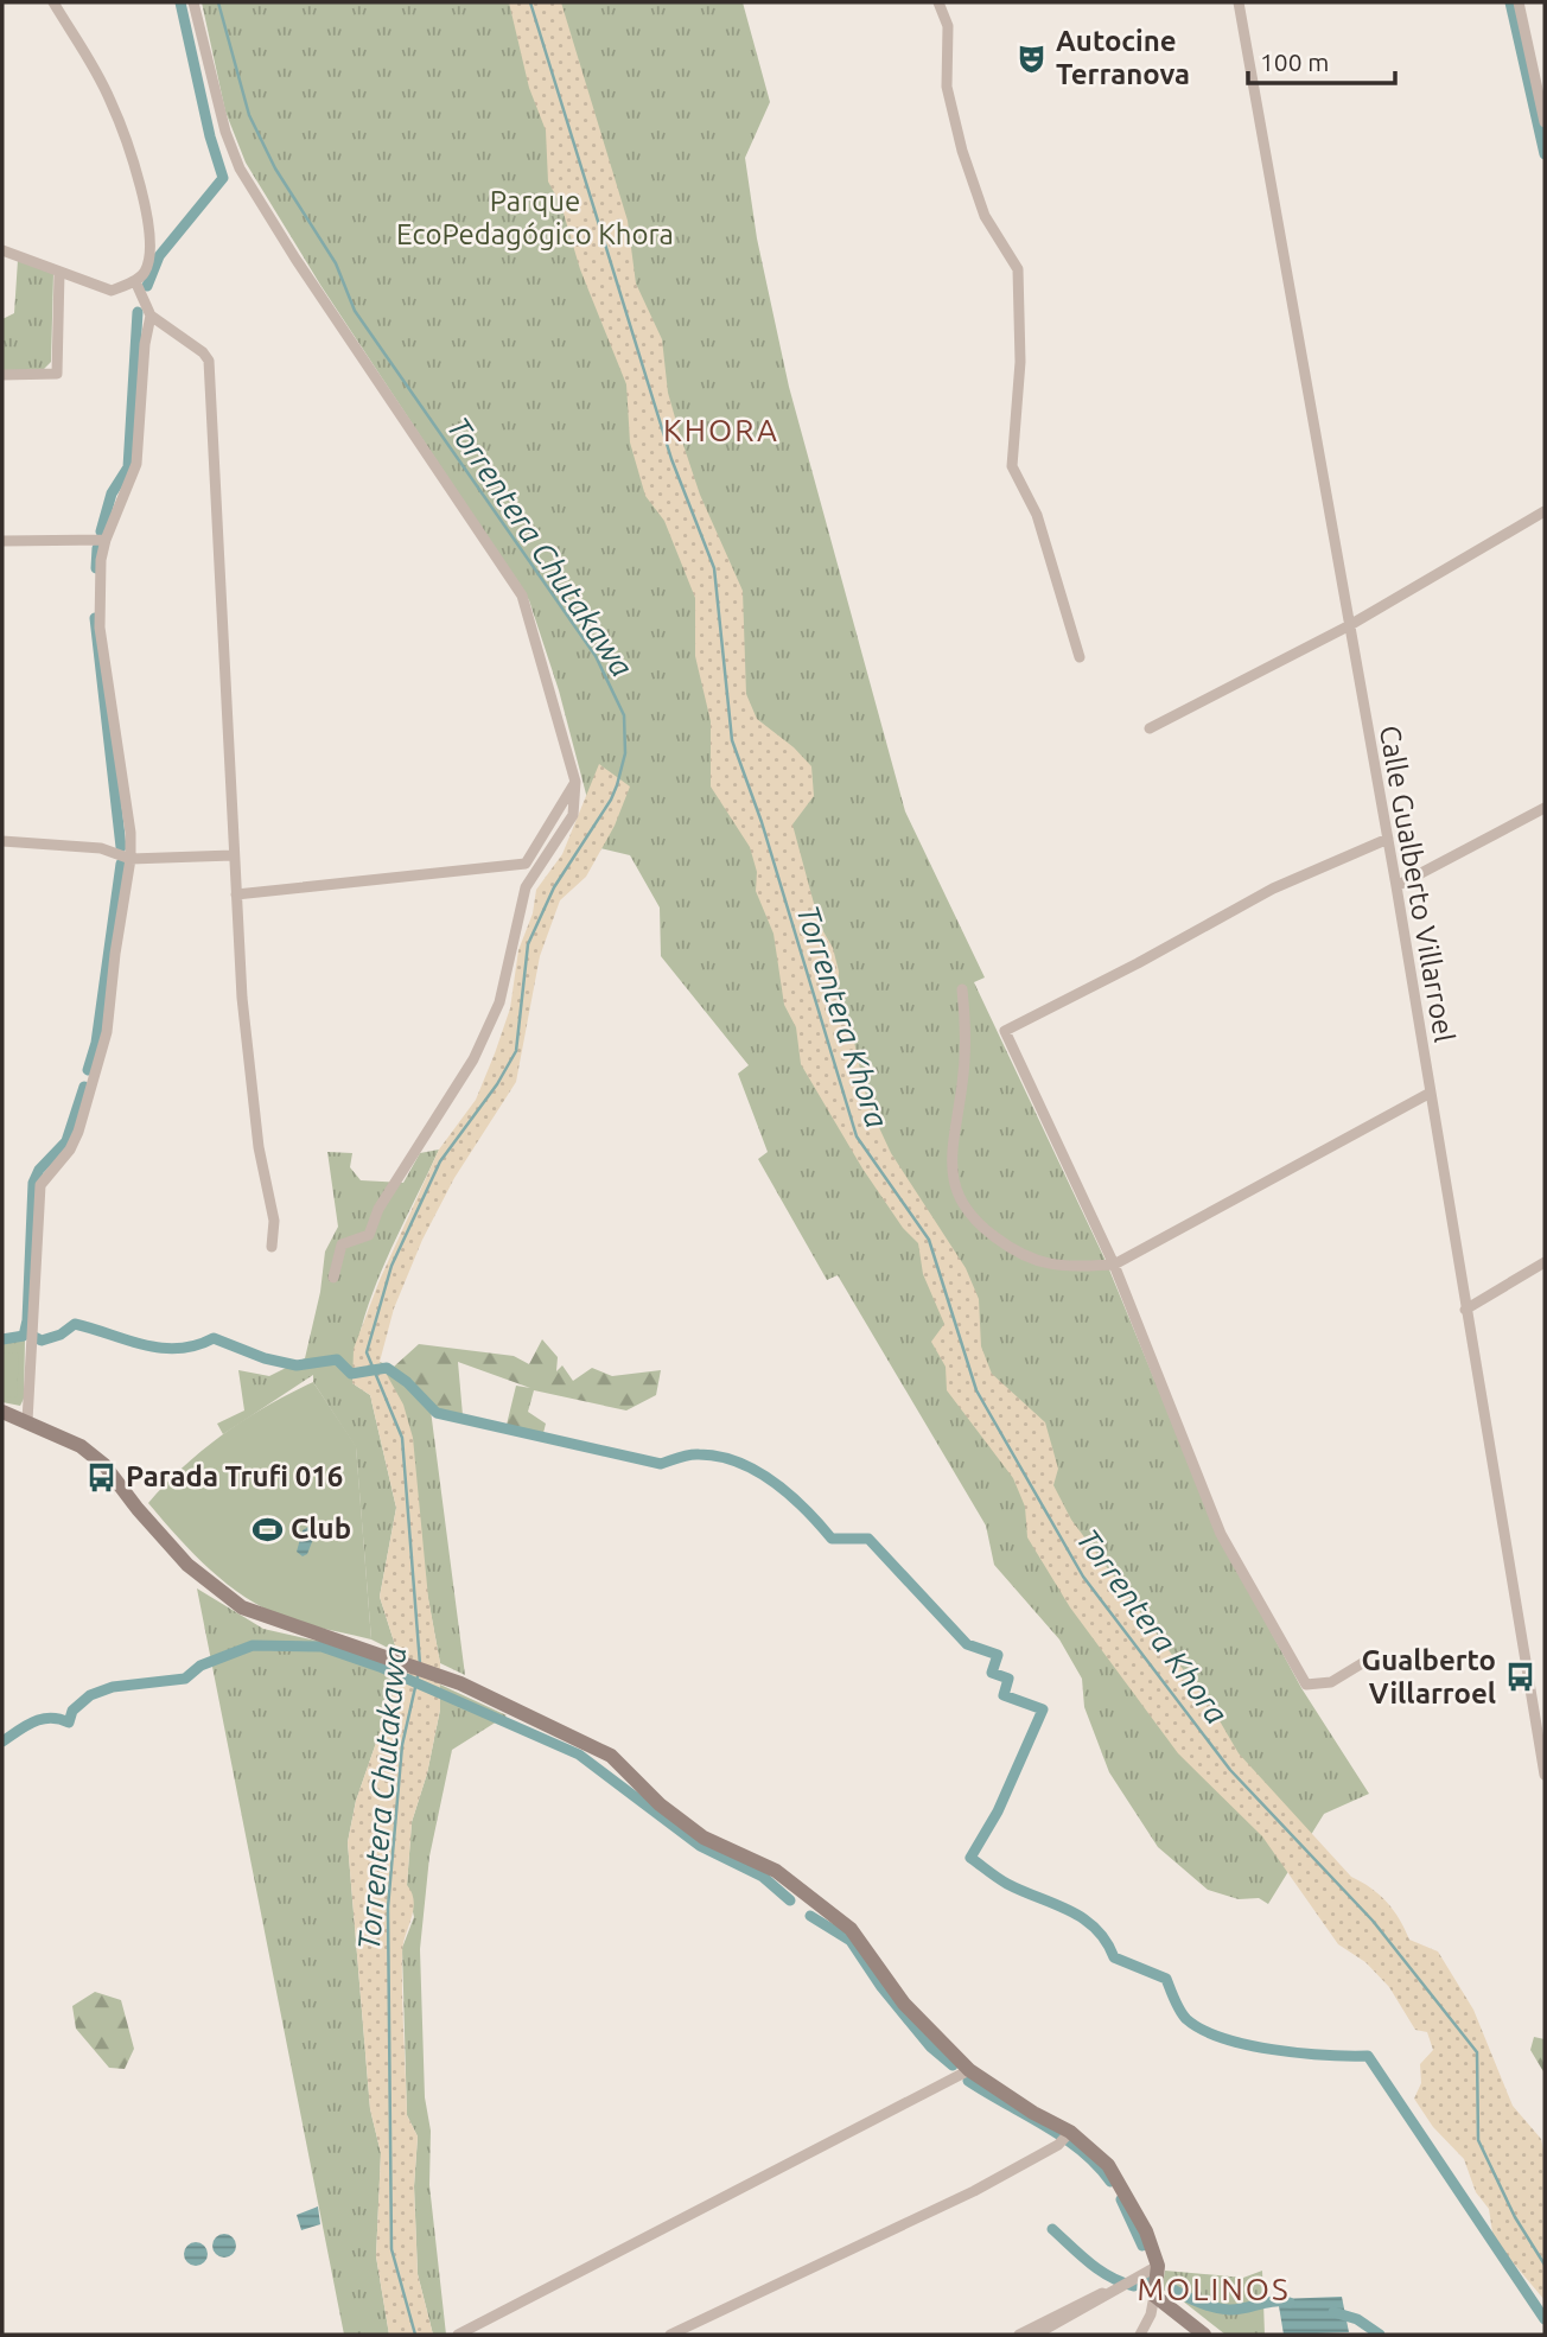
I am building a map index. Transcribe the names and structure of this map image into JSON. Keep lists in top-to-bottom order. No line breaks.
{"streets":{"street":["Calle Gualberto Villarroel"]},"districts":["KHORA","MOLINOS"],"water":["Torrentera Chutakawa","Torrentera Khora"],"parks":["Parque EcoPedagógico Khora"],"places":{"theatre":["Autocine Terranova"],"bus stop":["Parada Trufi 016","Gualberto Villarroel"],"sports":["Club"]},"scale_bar":"100 m"}
